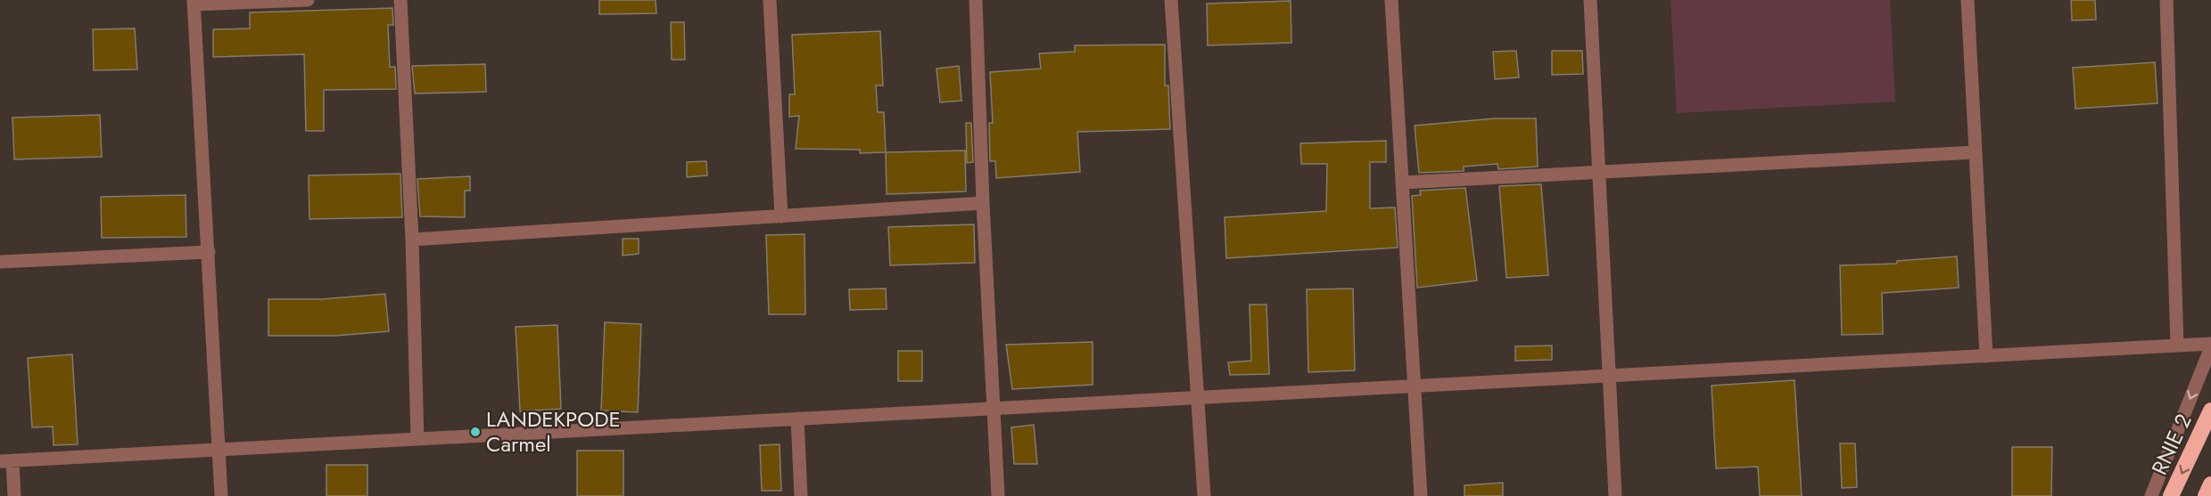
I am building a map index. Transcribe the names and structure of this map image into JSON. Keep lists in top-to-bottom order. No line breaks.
{"streets":{"highway":["RNIE 2"]},"one_way":["RNIE 2"],"places":["LANDEKPODE Carmel"]}
